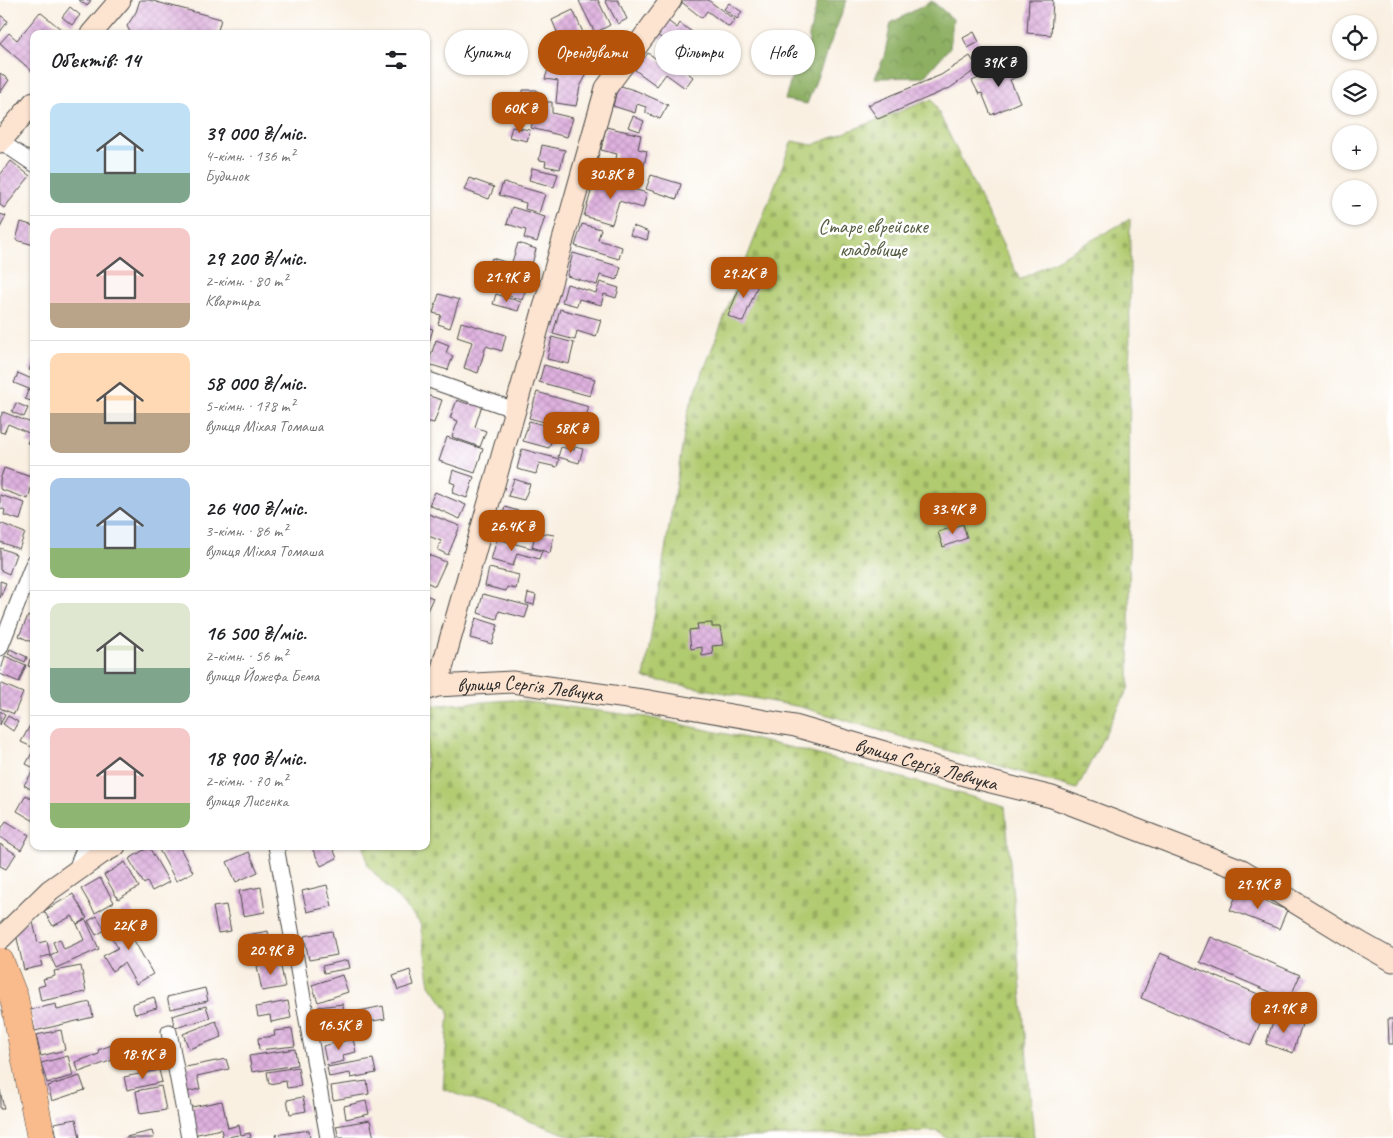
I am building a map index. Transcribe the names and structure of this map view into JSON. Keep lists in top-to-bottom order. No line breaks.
{"streets":{"main road":["вулиця Сергія Левчука"]},"parks":["Старе єврейське кладовище"],"page":{"map_buttons":["+","−"],"chip":["Купити","Орендувати","Фільтри","Нове"],"heading":"Об’єктів: 14","price":["39K ₴","60K ₴","30.8K ₴","29.2K ₴","21.9K ₴","58K ₴","33.4K ₴","26.4K ₴","29.9K ₴","22K ₴","20.9K ₴","21.9K ₴","16.5K ₴","18.9K ₴"],"list":[{"name":"39 000 ₴/міс.","note":"4-кімн. · 136 m² · Будинок"},{"name":"29 200 ₴/міс.","note":"2-кімн. · 80 m² · Квартира"},{"name":"58 000 ₴/міс.","note":"5-кімн. · 178 m² · вулиця Міхая Томаша"},{"name":"26 400 ₴/міс.","note":"3-кімн. · 86 m² · вулиця Міхая Томаша"},{"name":"16 500 ₴/міс.","note":"2-кімн. · 56 m² · вулиця Йожефа Бема"},{"name":"18 900 ₴/міс.","note":"2-кімн. · 70 m² · вулиця Лисенка"}]}}
